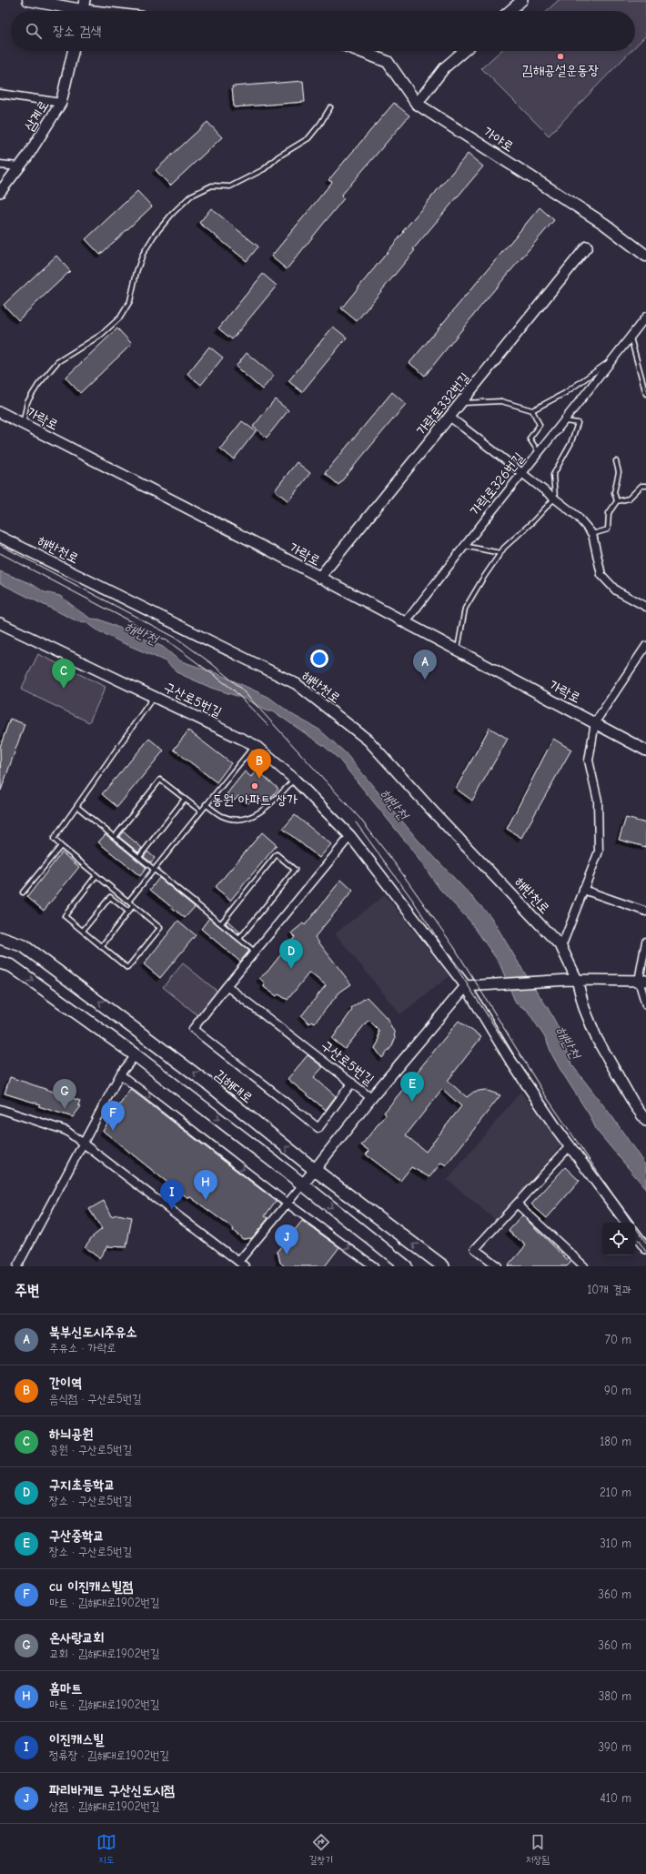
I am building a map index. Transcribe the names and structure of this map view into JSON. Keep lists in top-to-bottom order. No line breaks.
{"streets":{"main road":["가야로","김해대로"],"street":["삼계로","가락로332번길","가락로","가락로326번길","해반천로","구산로5번길"]},"crossings":[["가락로332번길","가락로"],["가락로","가락로326번길"]],"water":["해반천"],"places":["김해공설운동장","동원 아파트 상가"],"page":{"search":"장소 검색","pins":["A","C","B","D","E","G","F","H","I","J"],"heading":["주변","10개 결과"],"list":[{"mark":"A","name":"북부신도시주유소","note":"주유소 · 가락로","value":"70 m"},{"mark":"B","name":"간이역","note":"음식점 · 구산로5번길","value":"90 m"},{"mark":"C","name":"하늬공원","note":"공원 · 구산로5번길","value":"180 m"},{"mark":"D","name":"구지초등학교","note":"장소 · 구산로5번길","value":"210 m"},{"mark":"E","name":"구산중학교","note":"장소 · 구산로5번길","value":"310 m"},{"mark":"F","name":"cu 이진캐스빌점","note":"마트 · 김해대로1902번길","value":"360 m"},{"mark":"G","name":"온사랑교회","note":"교회 · 김해대로1902번길","value":"360 m"},{"mark":"H","name":"홈마트","note":"마트 · 김해대로1902번길","value":"380 m"},{"mark":"I","name":"이진캐스빌","note":"정류장 · 김해대로1902번길","value":"390 m"},{"mark":"J","name":"파리바게트 구산신도시점","note":"상점 · 김해대로1902번길","value":"410 m"}],"nav":["지도","길찾기","저장됨"]}}
